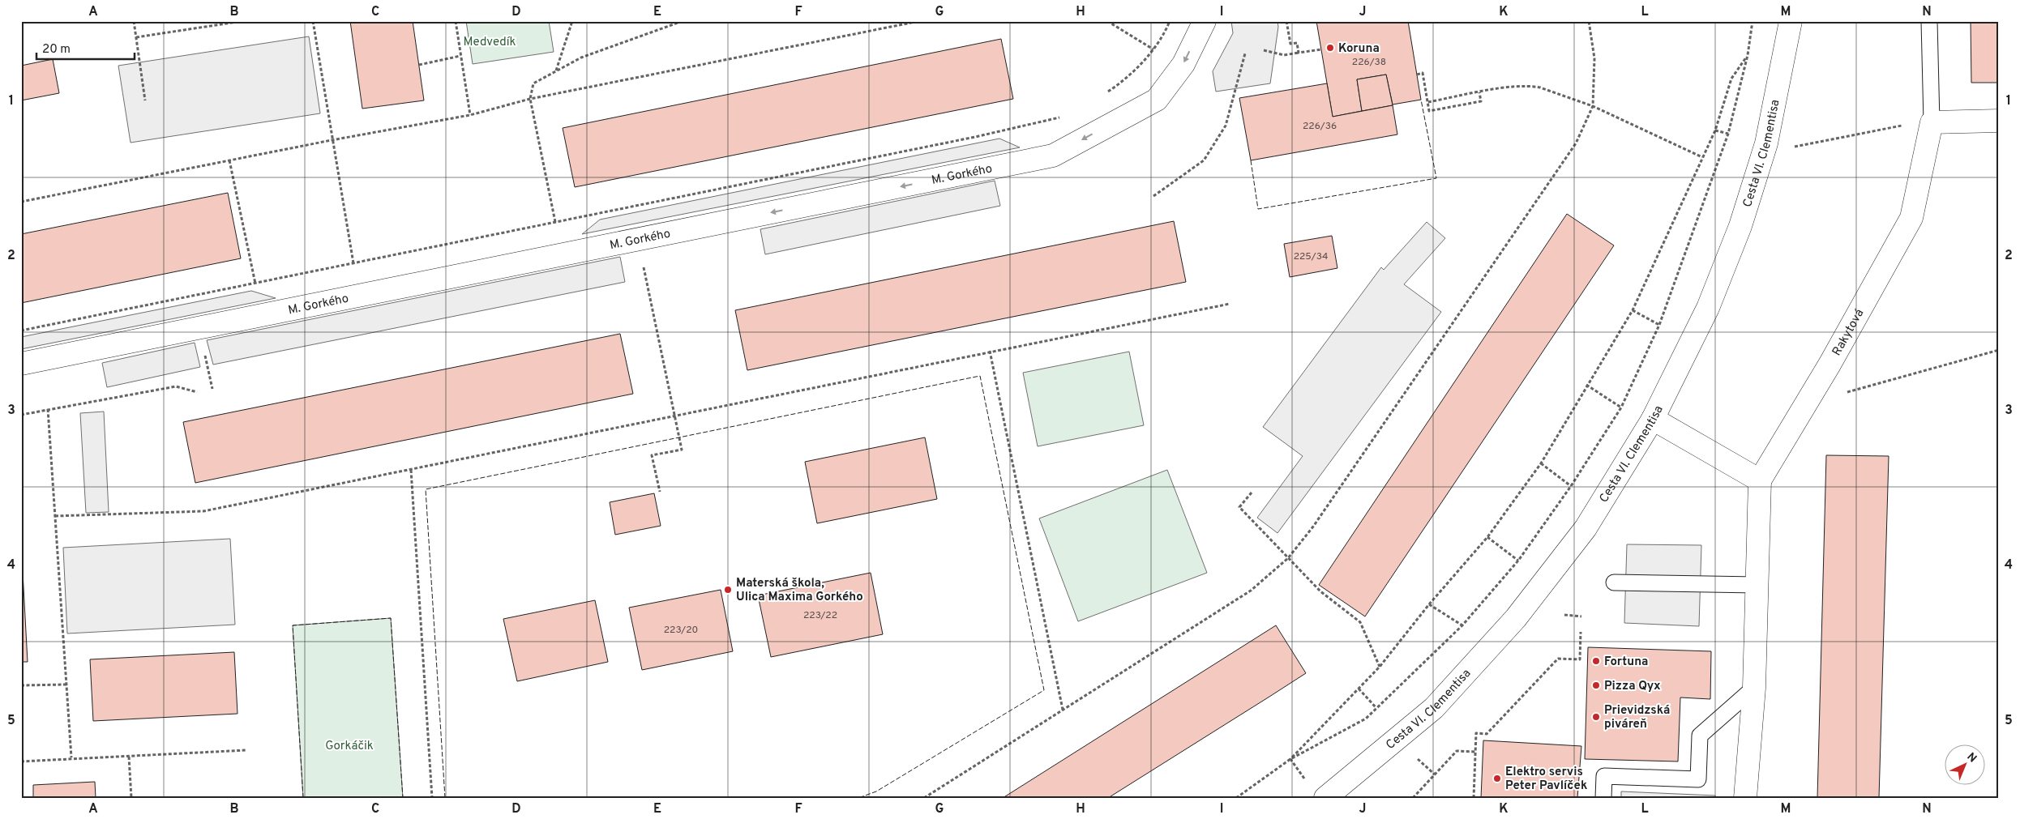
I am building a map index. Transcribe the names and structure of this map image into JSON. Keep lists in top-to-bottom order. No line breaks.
{"streets":{"street":["Cesta Vl. Clementisa","M. Gorkého","Rakytová"]},"one_way":["M. Gorkého"],"parks":["Medvedík","Gorkáčik"],"places":["Koruna","Materská škola, Ulica Maxima Gorkého","Fortuna","Pizza Qyx","Prievidzská piváreň","Elektro servis Peter Pavlíček"],"house_numbers":["226/38","226/36","225/34","223/22","223/20"],"scale_bar":"20 m","north":"top right","grid":{"columns":["A","B","C","D","E","F","G","H","I","J","K","L","M","N"],"rows":["1","2","3","4","5"]}}
